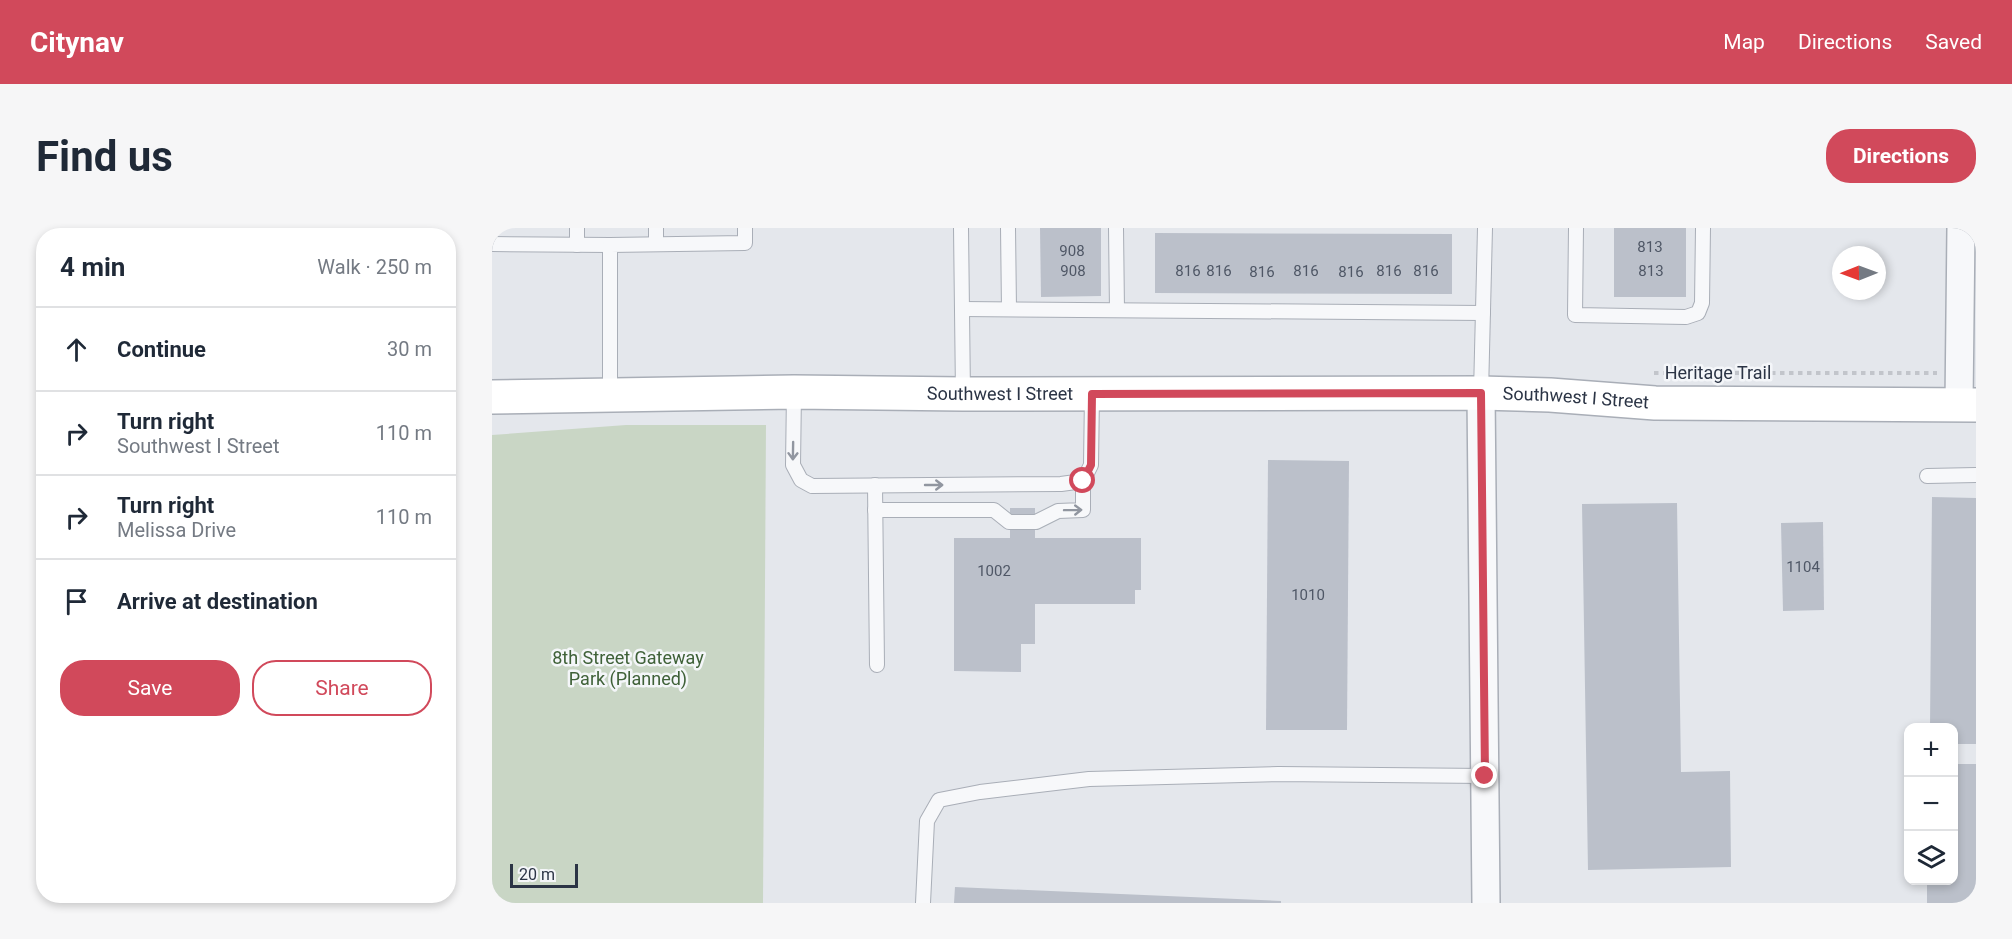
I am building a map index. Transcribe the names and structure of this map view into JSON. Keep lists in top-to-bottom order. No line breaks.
{"streets":{"main road":["Southwest I Street"],"path":["Heritage Trail"]},"parks":["8th Street Gateway Park (Planned)"],"house_numbers":["813","908","908","816","816","816","816","816","813","816","816","1104","1002","1010"],"scale_bar":"20 m","north":"left","page":{"header":"Citynav","nav":["Map","Directions","Saved"],"buttons":["Directions",["Save","Share"]],"title":"Find us","heading":["4 min","Walk · 250 m"],"list":[["Continue","30 m"],["Turn right","Southwest I Street","110 m"],["Turn right","Melissa Drive","110 m"],"Arrive at destination"],"map_buttons":["+","−"],"scale":"20 m"}}
